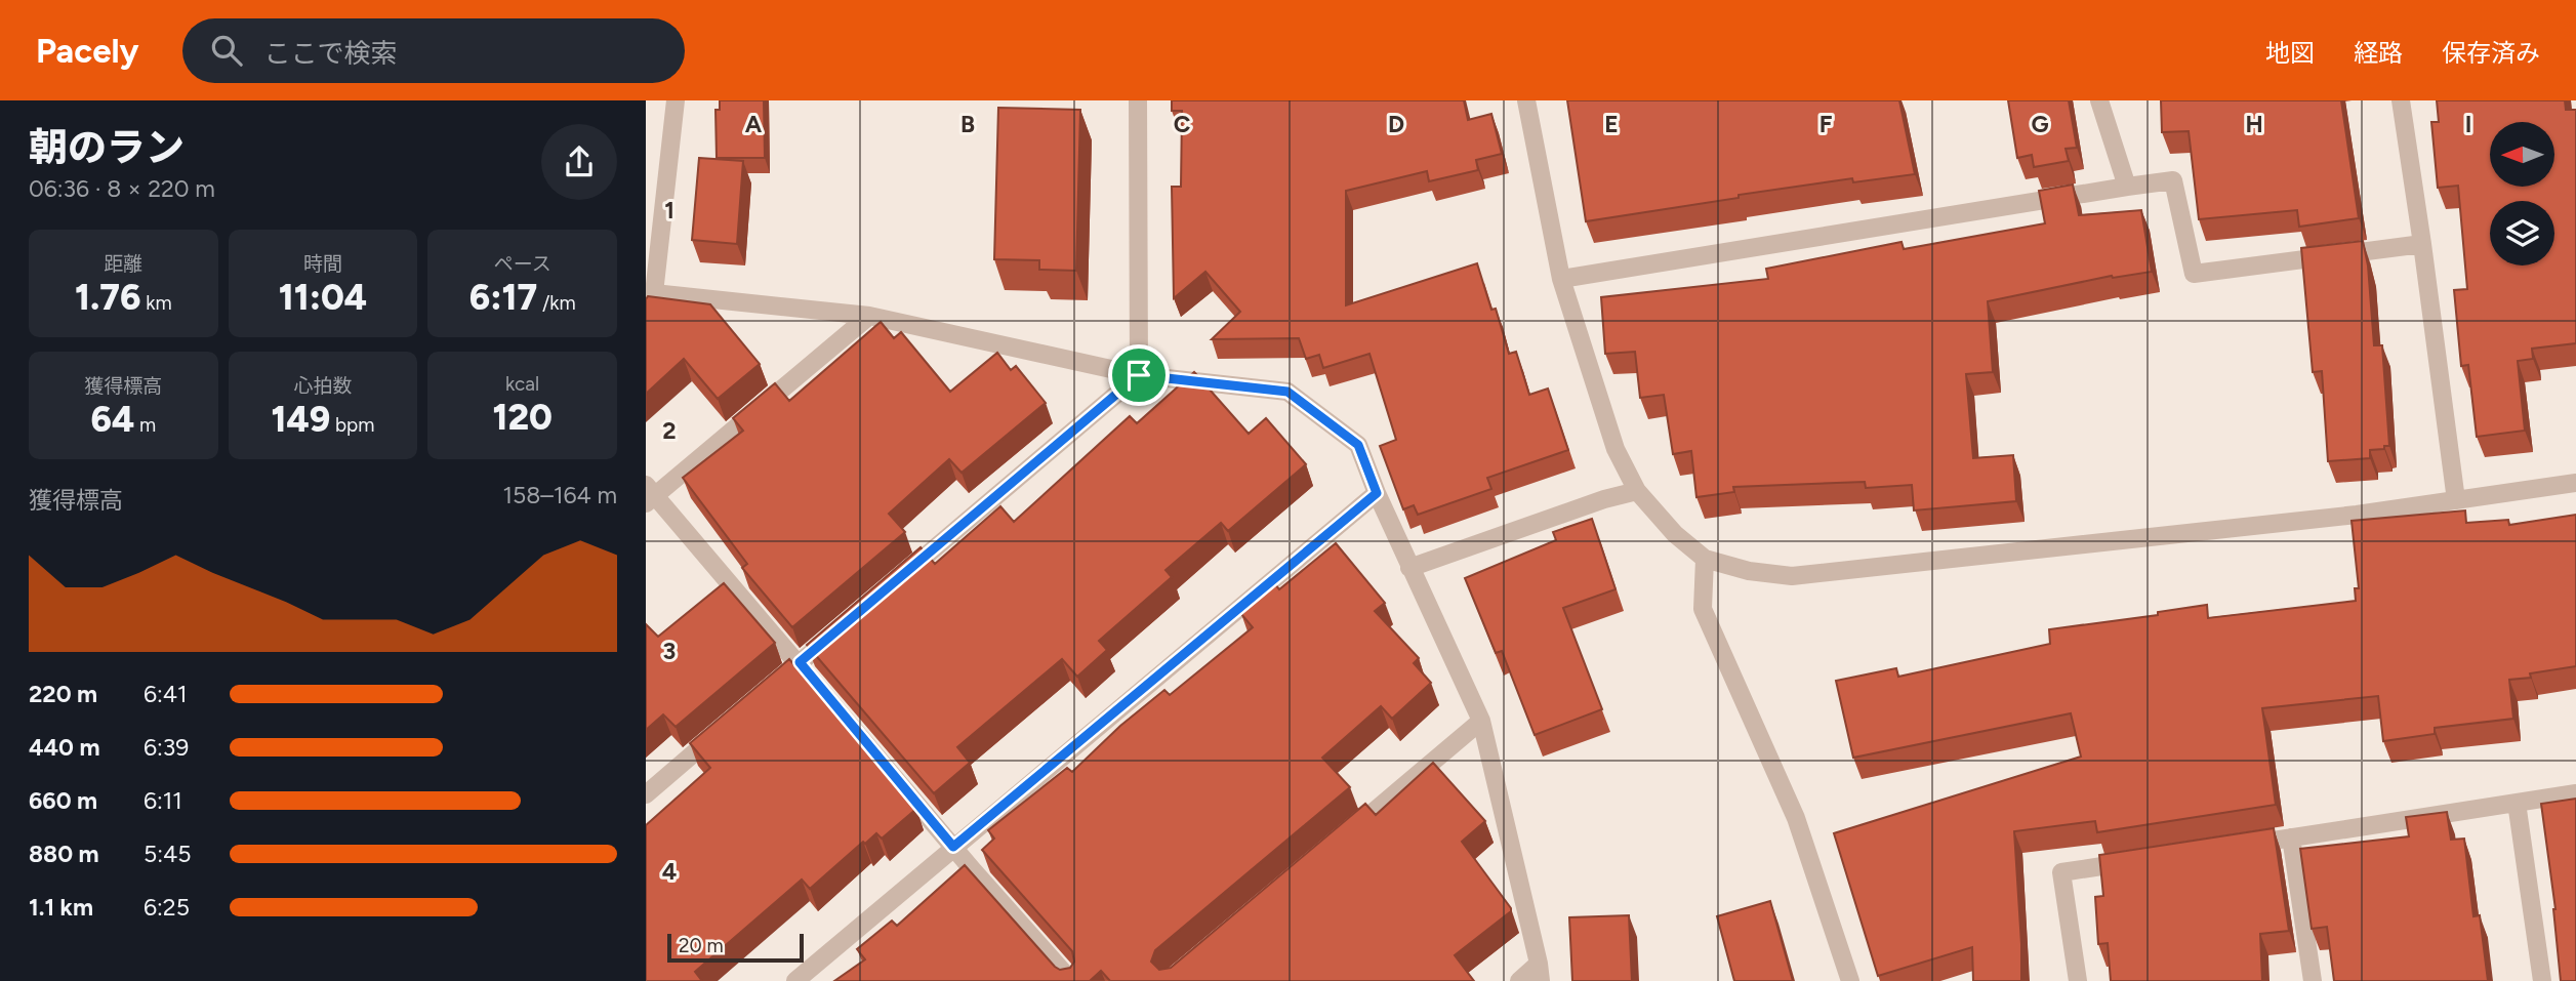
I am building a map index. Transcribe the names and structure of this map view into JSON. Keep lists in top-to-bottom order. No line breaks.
{"scale_bar":"20 m","north":"left","page":{"header":"Pacely","search":"ここで検索","nav":["地図","経路","保存済み"],"heading":["朝のラン","06:36 · 8 × 220 m"],"stats":[["距離","1.76 km"],["時間","11:04"],["ペース","6:17 /km"],["獲得標高","64 m"],["心拍数","149 bpm"],["kcal","120"]],"chart":["獲得標高","158–164 m"],"list":[{"name":"220 m","note":"6:41"},{"name":"440 m","note":"6:39"},{"name":"660 m","note":"6:11"},{"name":"880 m","note":"5:45"},{"name":"1.1 km","note":"6:25"}],"scale":"20 m"},"grid":{"columns":["A","B","C","D","E","F","G","H","I"],"rows":["1","2","3","4"]}}
